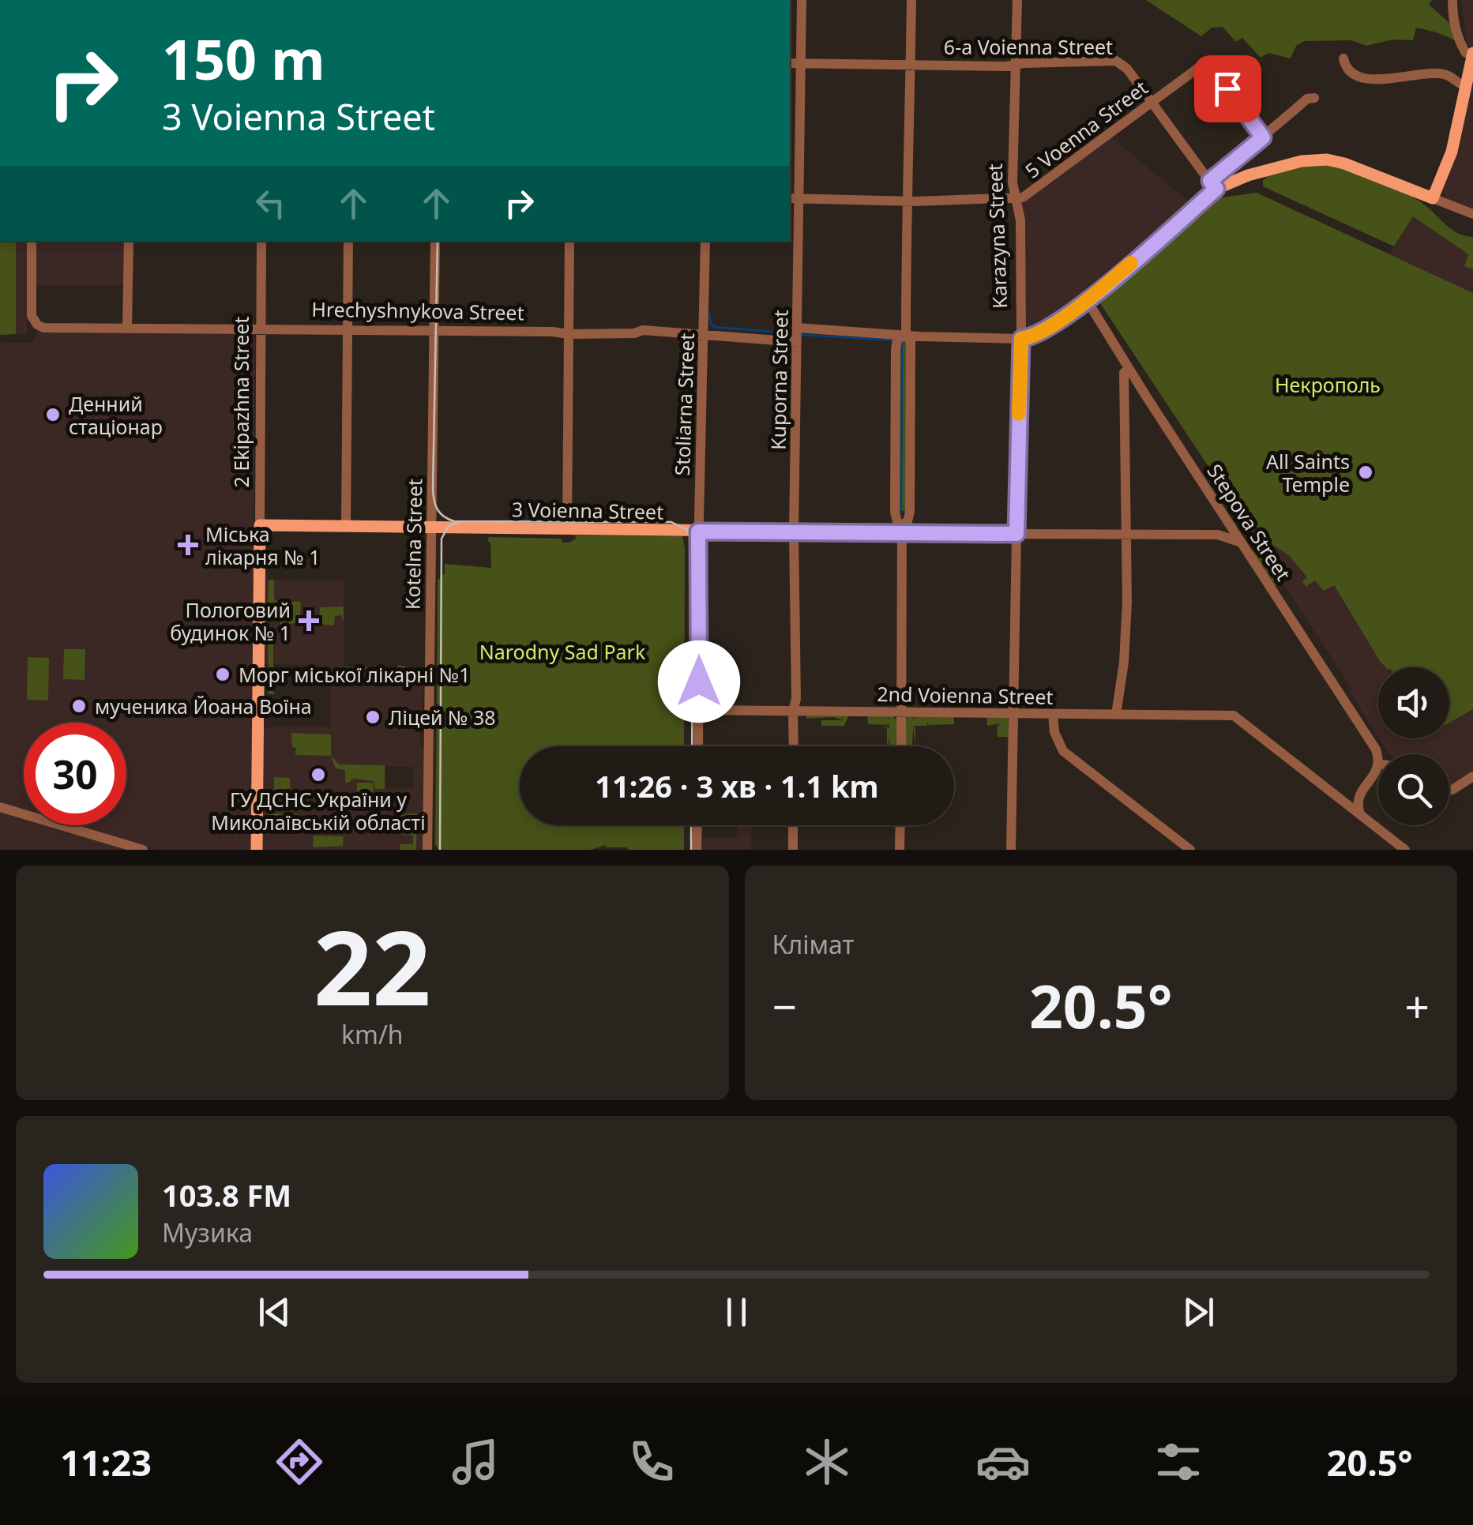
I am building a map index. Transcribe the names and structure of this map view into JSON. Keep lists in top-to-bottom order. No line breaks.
{"streets":{"main road":["Karazyna Street","2 Ekipazhna Street","3 Voienna Street"],"street":["6-a Voienna Street","5 Voenna Street","Hrechyshnykova Street","Kuporna Street","Stoliarna Street","Stepova Street","Kotelna Street","2nd Voienna Street"]},"crossings":[["6-a Voienna Street","5 Voenna Street"],["6-a Voienna Street","Karazyna Street"],["6-a Voienna Street","Kuporna Street"],["5 Voenna Street","Karazyna Street"],["5 Voenna Street","Kuporna Street"],["Karazyna Street","3 Voienna Street"],["Karazyna Street","2nd Voienna Street"],["Hrechyshnykova Street","Kuporna Street"],["Hrechyshnykova Street","2 Ekipazhna Street"],["Hrechyshnykova Street","Stoliarna Street"],["Hrechyshnykova Street","Kotelna Street"],["Kuporna Street","3 Voienna Street"],["Kuporna Street","2nd Voienna Street"],["2 Ekipazhna Street","3 Voienna Street"],["Stoliarna Street","3 Voienna Street"],["Stoliarna Street","2nd Voienna Street"],["3 Voienna Street","Stepova Street"],["3 Voienna Street","Kotelna Street"]],"parks":["Некрополь","Narodny Sad Park"],"places":{"other":["Денний стаціонар","All Saints Temple","Морг міської лікарні №1","мученика Йоана Воїна","Ліцей № 38","ГУ ДСНС України у Миколаївській області"],"health":["Міська лікарня № 1","Пологовий будинок № 1"]},"page":{"turn":["150 m","3 Voienna Street"],"limit":"30","trip":"11:26 · 3 хв · 1.1 km","tile":[["22","km/h"],"Клімат"],"heat":["−","20.5°","+"],"song":["103.8 FM","Музика"],"tabs":["11:23","20.5°"]}}
